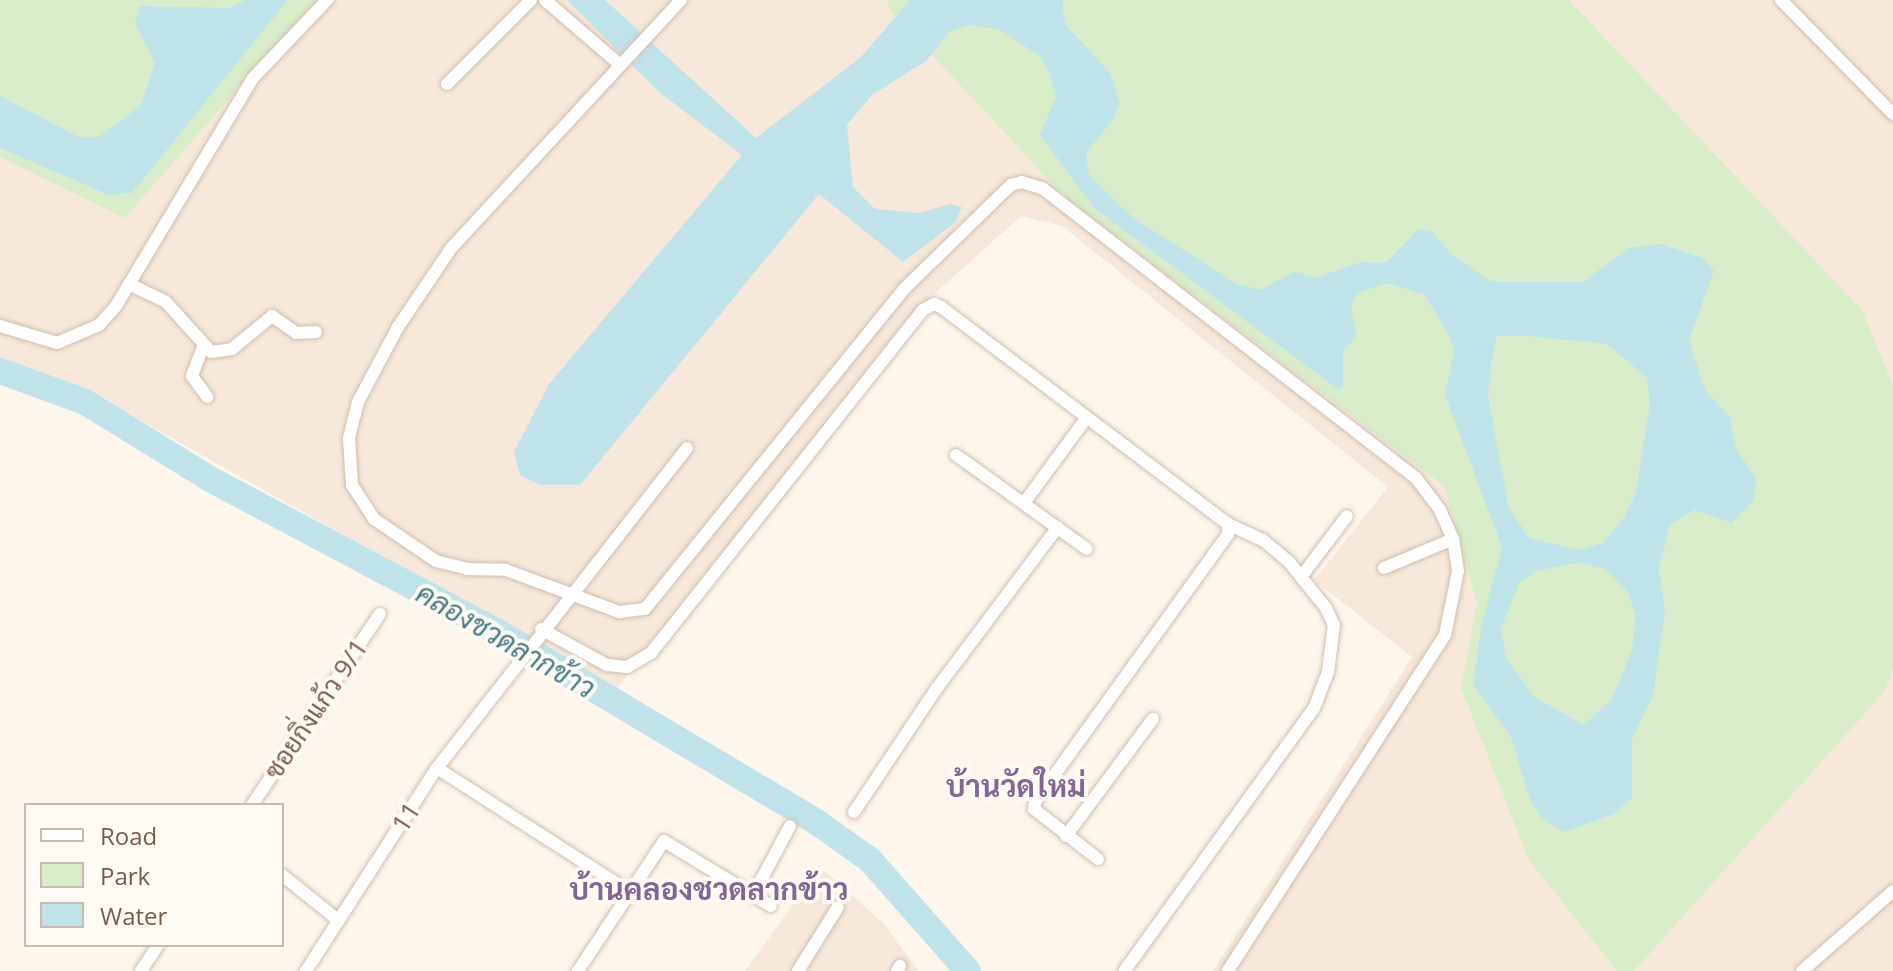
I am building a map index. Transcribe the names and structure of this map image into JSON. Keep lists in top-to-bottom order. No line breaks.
{"streets":{"street":["ซอยกิ่งแก้ว 9/1","11"]},"districts":["บ้านวัดใหม่","บ้านคลองชวดลากข้าว"],"water":["คลองชวดลากข้าว"],"legend":["Road","Park","Water"]}
